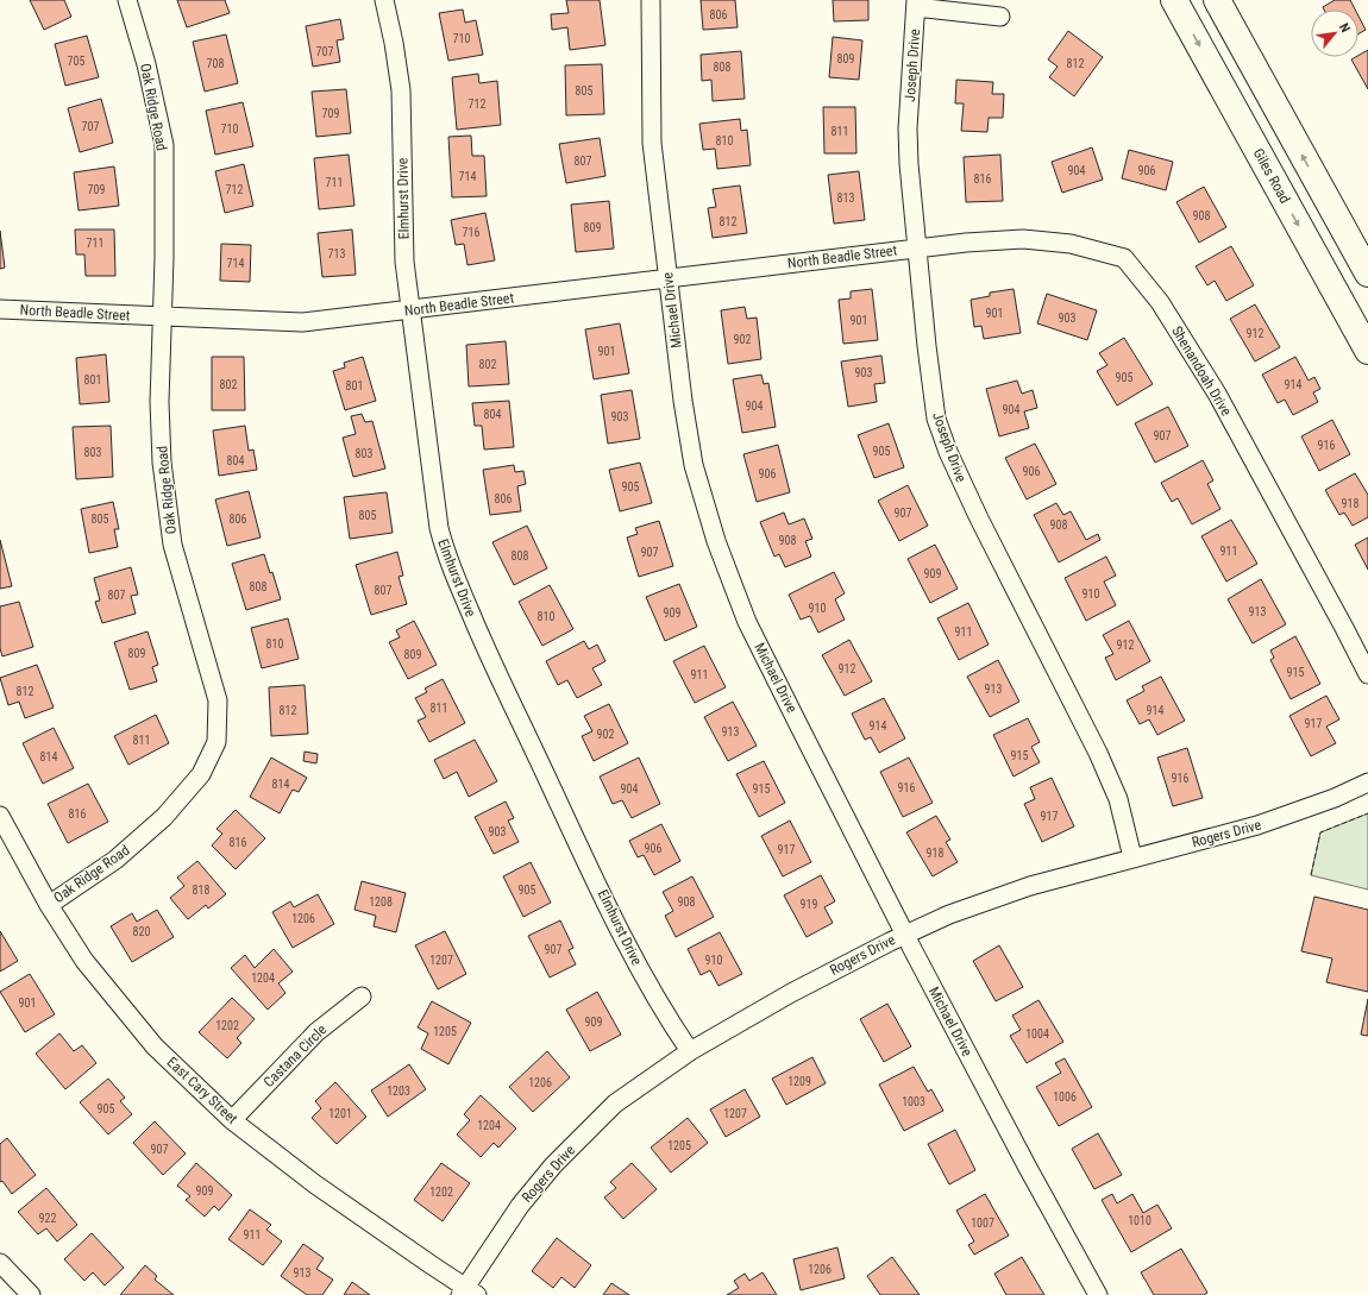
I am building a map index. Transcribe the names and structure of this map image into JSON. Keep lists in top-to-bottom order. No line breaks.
{"streets":{"main road":["Giles Road"],"street":["Joseph Drive","Oak Ridge Road","Elmhurst Drive","North Beadle Street","Michael Drive","Shenandoah Drive","Rogers Drive","Castana Circle","East Cary Street"]},"crossings":[["Joseph Drive","North Beadle Street"],["Joseph Drive","Shenandoah Drive"],["Joseph Drive","Rogers Drive"],["Oak Ridge Road","North Beadle Street"],["Oak Ridge Road","East Cary Street"],["Elmhurst Drive","North Beadle Street"],["Elmhurst Drive","Rogers Drive"],["North Beadle Street","Michael Drive"],["North Beadle Street","Shenandoah Drive"],["Michael Drive","Rogers Drive"],["Rogers Drive","East Cary Street"],["Castana Circle","East Cary Street"]],"house_numbers":["806","710","707","809","705","708","812","808","805","712","709","707","710","811","810","807","904","906","714","816","711","709","712","813","908","812","809","716","711","713","714","901","903","901","912","902","901","802","903","905","801","802","914","801","904","904","804","903","907","916","905","803","803","804","906","906","905","806","918","907","805","805","806","908","908","911","907","808","909","808","807","910","807","910","913","909","810","911","810","912","809","809","912","915","911","913","812","811","812","914","917","914","913","902","811","915","814","916","814","916","904","915","816","917","903","816","906","917","918","818","905","1208","908","919","1206","820","907","1207","910","1204","901","909","1202","1205","1004","1209","1206","1203","1006","1003","905","1201","1207","1204","1205","907","909","1202","922","1010","1007","911","1206","913"],"north":"top right"}
